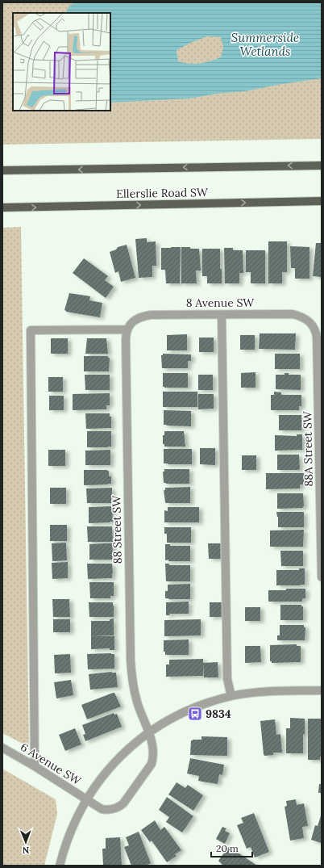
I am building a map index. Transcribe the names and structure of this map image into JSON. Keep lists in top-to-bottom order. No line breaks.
{"streets":{"main road":["Ellerslie Road SW"],"street":["8 Avenue SW","88A Street SW","88 Street SW","6 Avenue SW"]},"crossings":[["8 Avenue SW","88A Street SW"],["8 Avenue SW","88 Street SW"],["88 Street SW","6 Avenue SW"]],"water":["Summerside Wetlands"],"places":{"bus stop":["9834"]},"scale_bar":"20 m","north":"bottom"}
